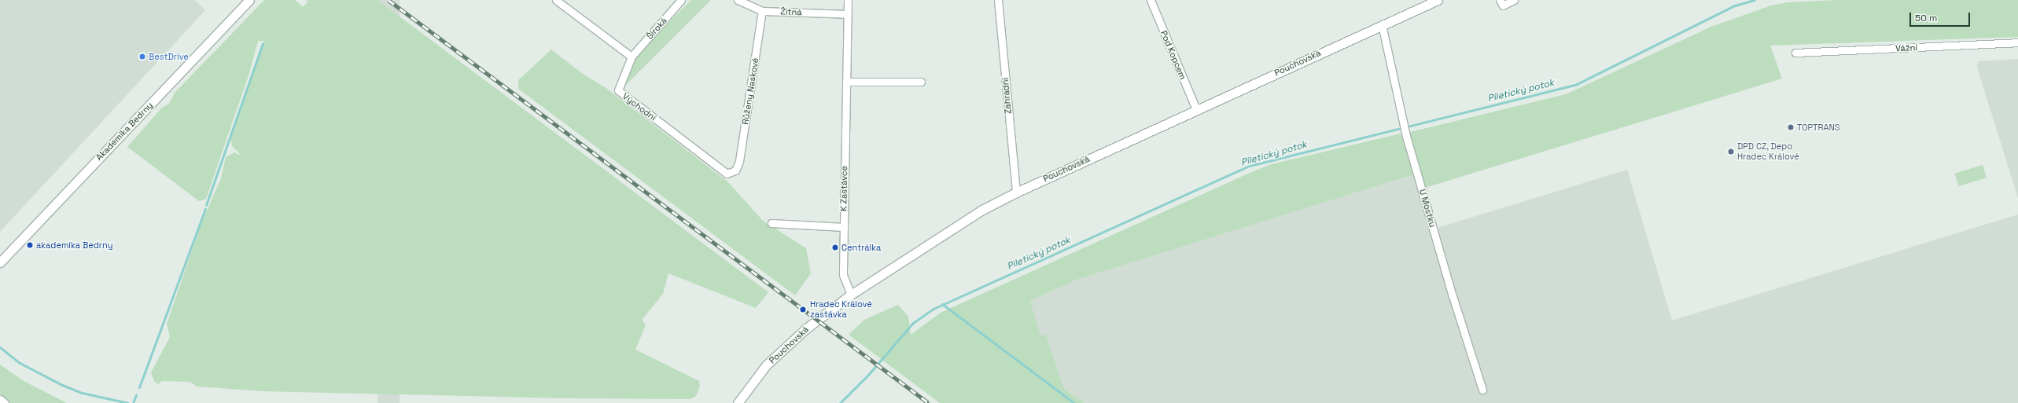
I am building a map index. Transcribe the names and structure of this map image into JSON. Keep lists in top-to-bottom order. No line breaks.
{"streets":{"street":["Žitná","Široká","Vážní","Pod Kopcem","Pouchovská","Růženy Naskové","Zahradní","Východní","Akademika Bedrny","K Zastávce","U Mostku"]},"crossings":[["Žitná","Růženy Naskové"],["Žitná","K Zastávce"],["Široká","Východní"],["Pod Kopcem","Pouchovská"],["Pouchovská","Zahradní"],["Pouchovská","K Zastávce"],["Pouchovská","U Mostku"],["Růženy Naskové","Východní"]],"water":["Piletický potok"],"places":["BestDrive","TOPTRANS","DPD CZ, Depo Hradec Králové","akademika Bedrny","Centrálka","Hradec Králové zastávka"],"scale_bar":"50 m"}
